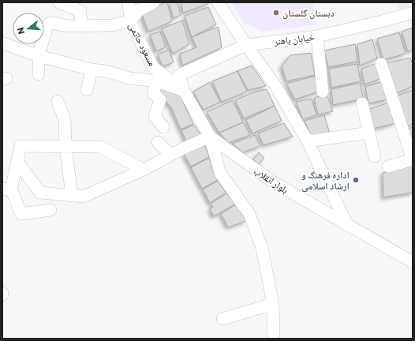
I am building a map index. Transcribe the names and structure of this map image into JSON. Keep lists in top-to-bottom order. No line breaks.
{"streets":{"street":["خیابان باهنر","مسعود حاتمی","بلوار انقلاب"]},"crossings":[["خیابان باهنر","بلوار انقلاب"],["مسعود حاتمی","بلوار انقلاب"]],"places":["دبستان گلستان","اداره فرهنگ و ارشاد اسلامی"],"north":"left"}
